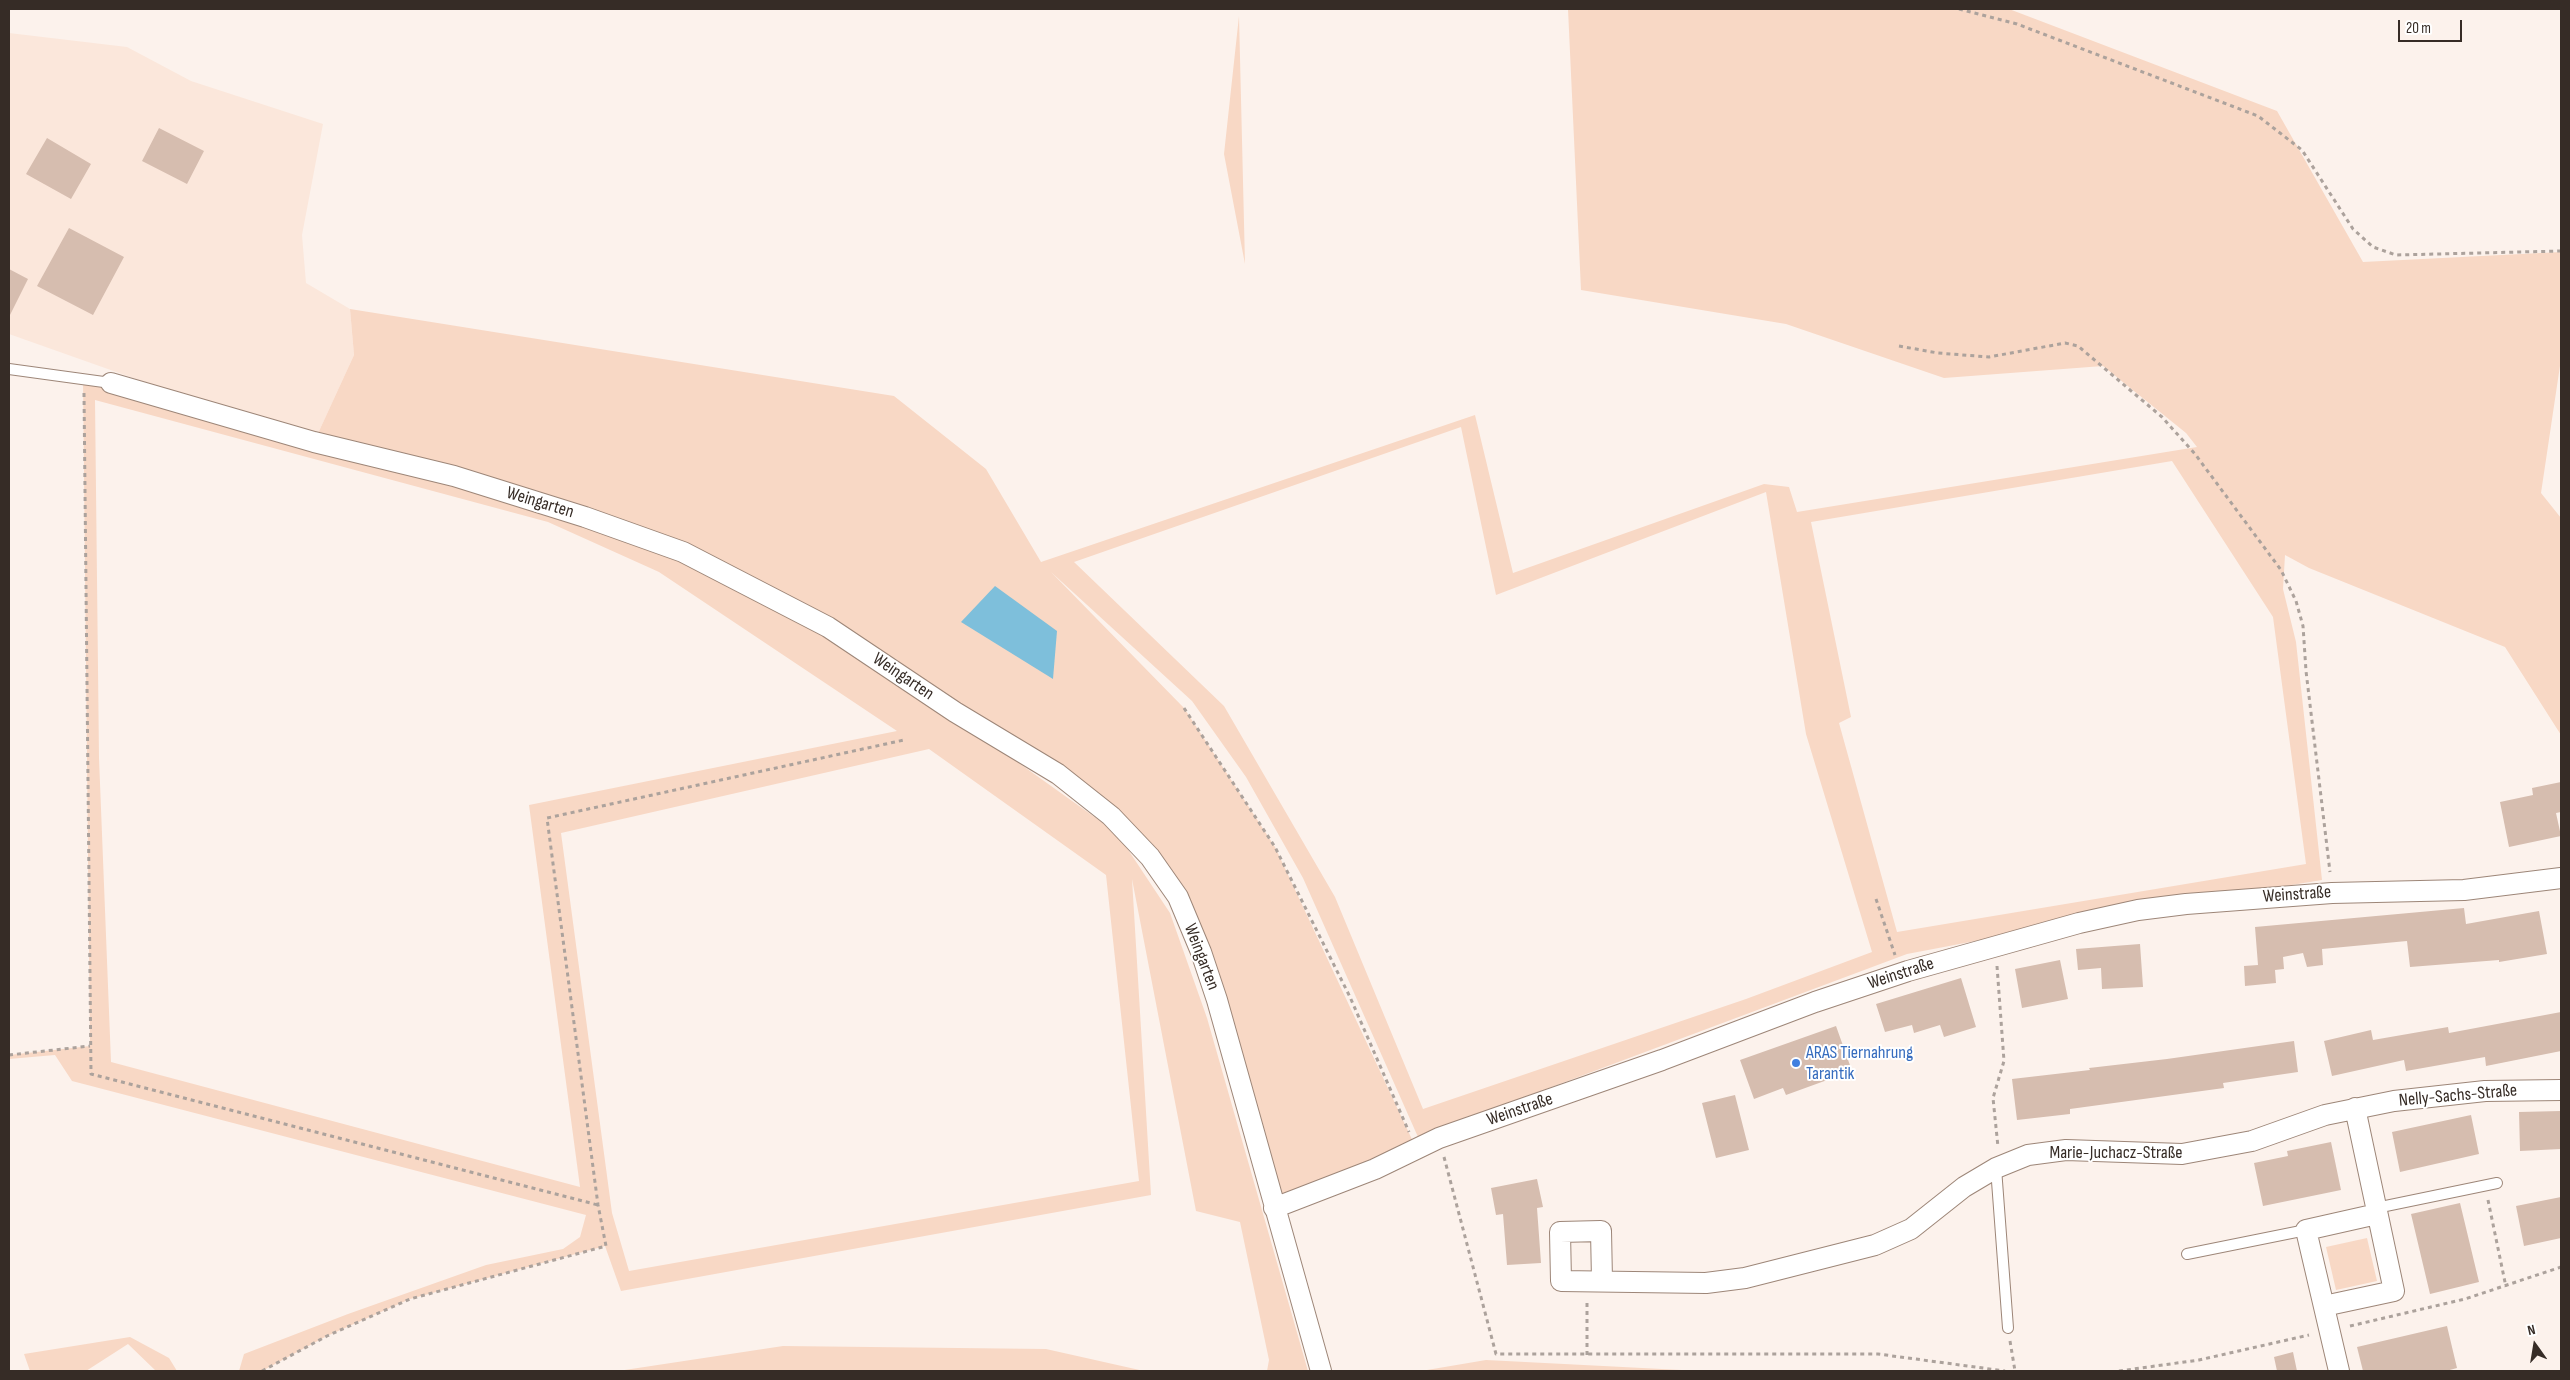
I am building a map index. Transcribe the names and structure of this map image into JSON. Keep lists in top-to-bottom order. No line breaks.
{"streets":{"street":["Weingarten","Weinstraße","Nelly-Sachs-Straße","Marie-Juchacz-Straße"]},"crossings":[["Weingarten","Weinstraße"],["Nelly-Sachs-Straße","Marie-Juchacz-Straße"]],"places":["ARAS Tiernahrung Tarantik"],"scale_bar":"20 m","north":"top"}
